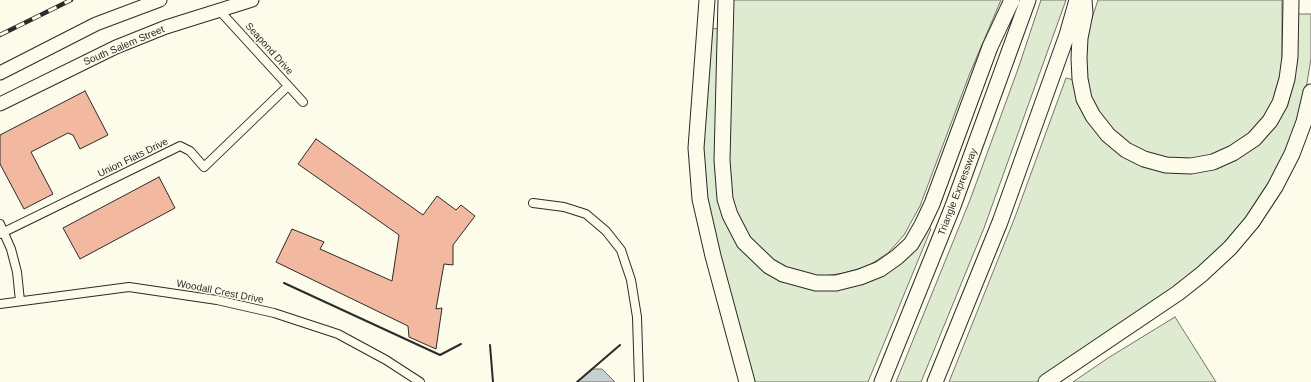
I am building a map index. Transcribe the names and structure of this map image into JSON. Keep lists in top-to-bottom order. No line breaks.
{"streets":{"highway":["Triangle Expressway"],"main road":["South Salem Street"],"street":["Seapond Drive","Union Flats Drive","Woodall Crest Drive"]},"crossings":[["South Salem Street","Seapond Drive"],["Seapond Drive","Union Flats Drive"]]}
